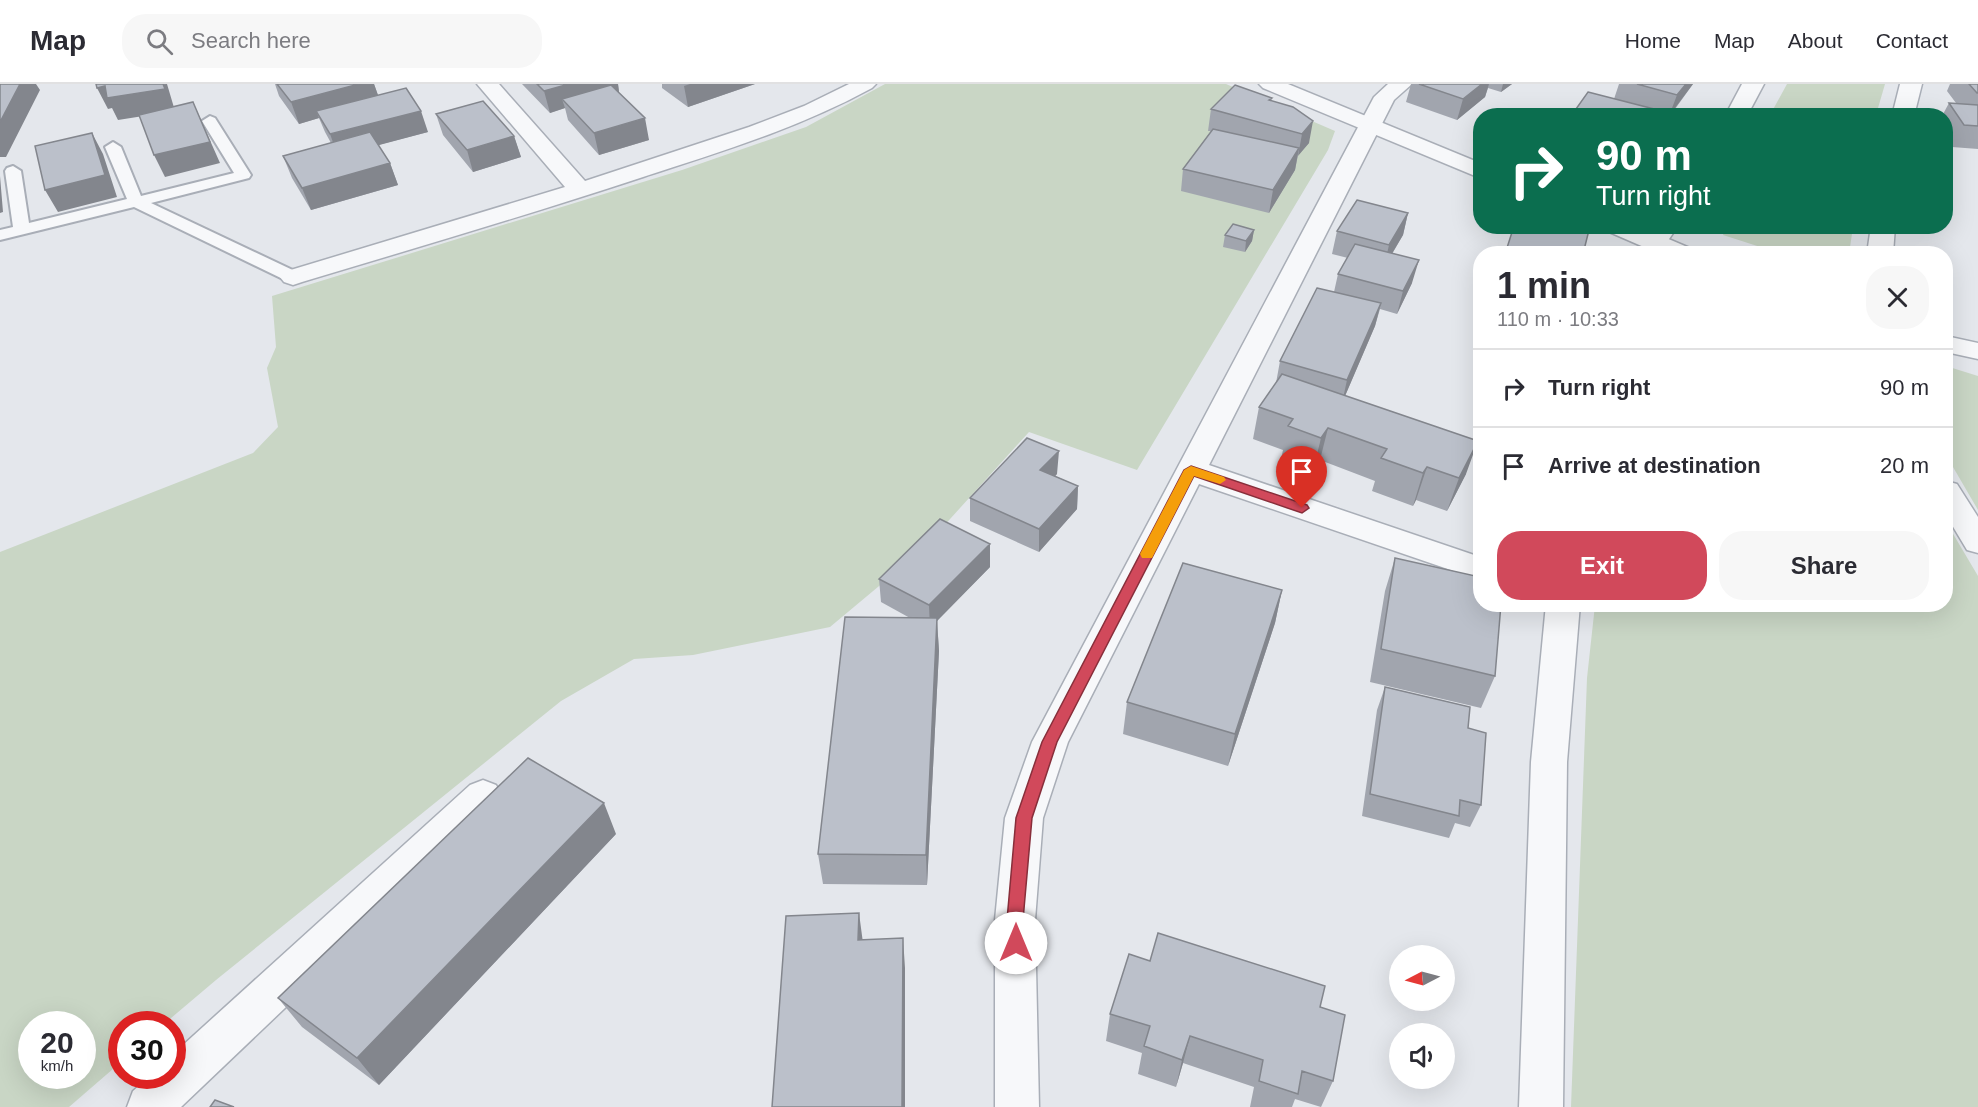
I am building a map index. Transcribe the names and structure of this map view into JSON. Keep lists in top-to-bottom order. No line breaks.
{"north":"left","page":{"header":"Map","search":"Search here","nav":["Home","Map","About","Contact"],"turn":["90 m","Turn right"],"heading":["1 min","110 m · 10:33"],"list":[{"name":"Turn right","value":"90 m"},{"name":"Arrive at destination","value":"20 m"}],"buttons":["Exit","Share"],"speed":"20 km/h","limit":"30"}}
